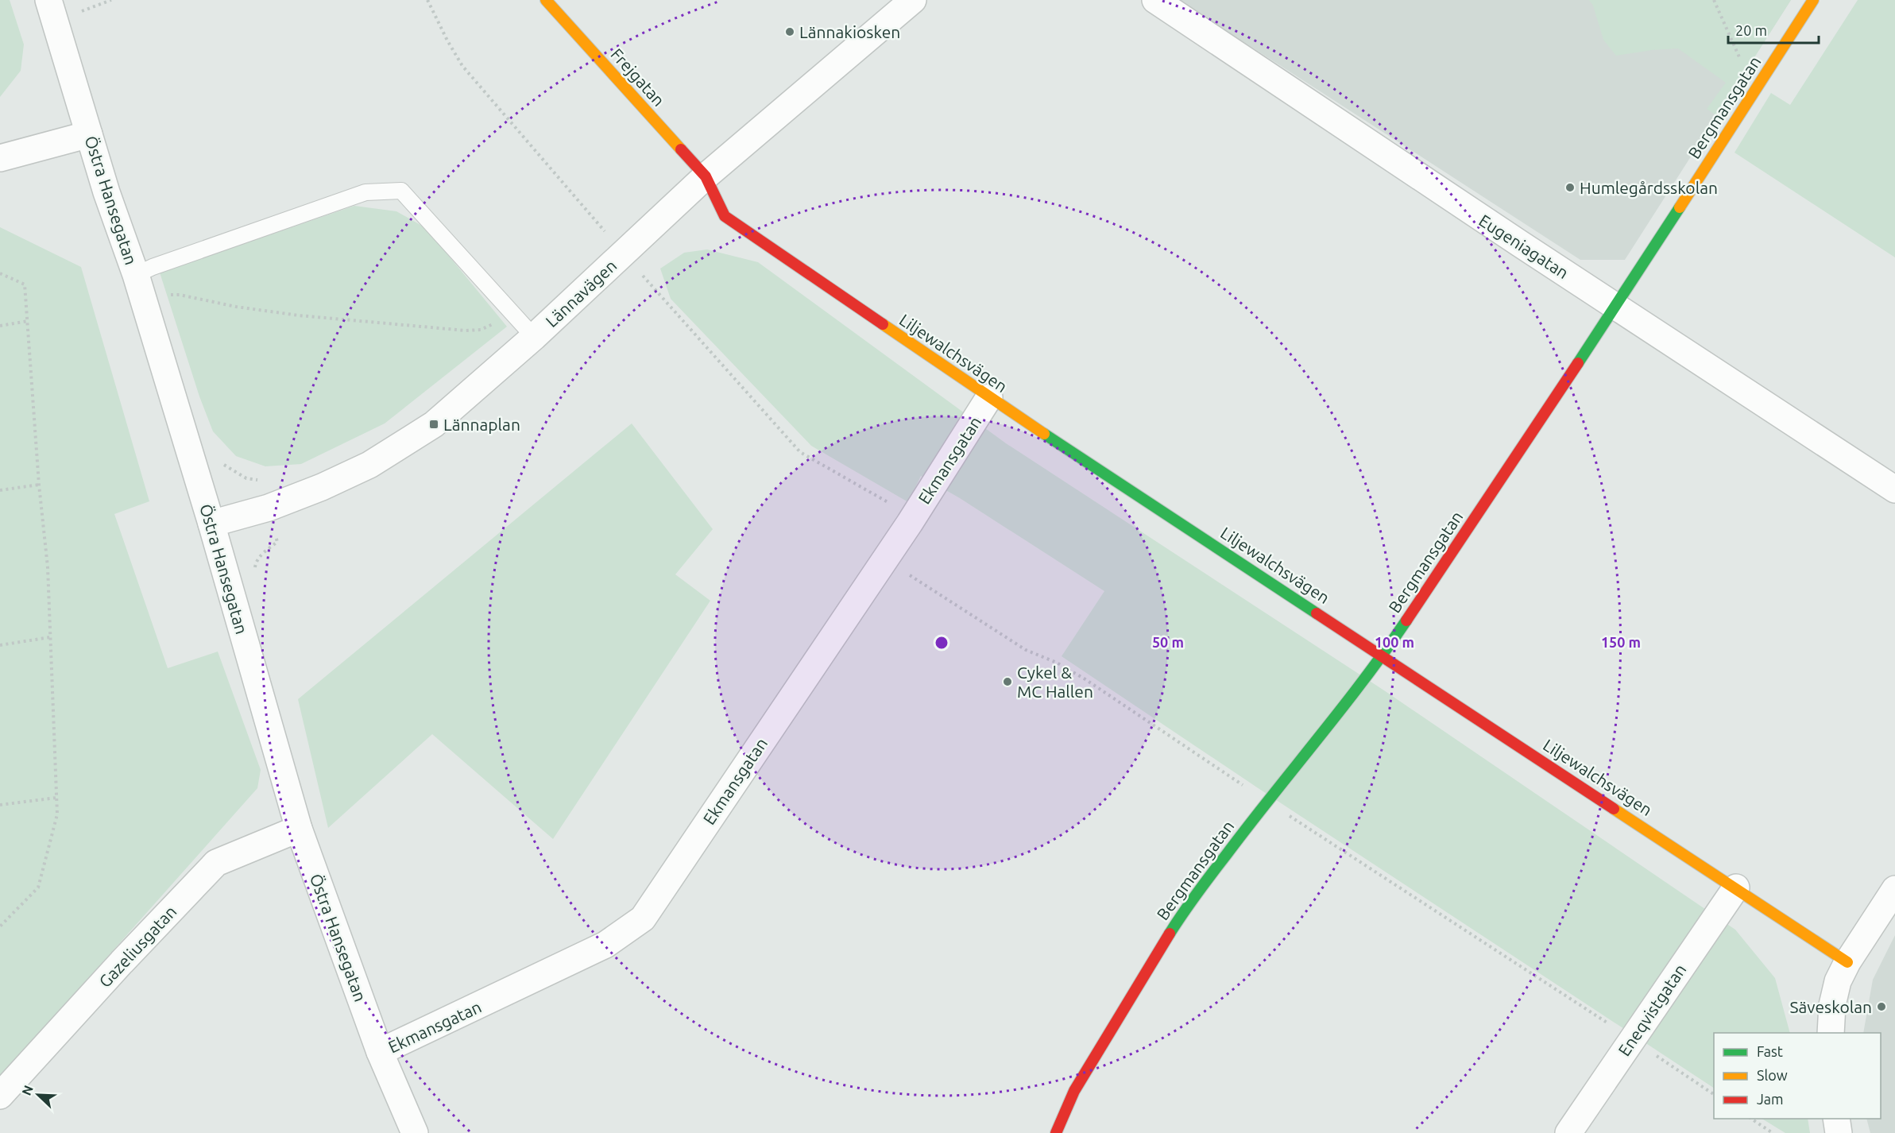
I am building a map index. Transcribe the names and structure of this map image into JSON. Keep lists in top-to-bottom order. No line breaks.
{"streets":{"street":["Frejgatan","Bergmansgatan","Östra Hansegatan","Eugeniagatan","Lännavägen","Liljewalchsvägen","Ekmansgatan","Gazeliusgatan","Eneqvistgatan"]},"crossings":[["Frejgatan","Lännavägen"],["Frejgatan","Liljewalchsvägen"],["Bergmansgatan","Eugeniagatan"],["Bergmansgatan","Liljewalchsvägen"],["Östra Hansegatan","Lännavägen"],["Östra Hansegatan","Ekmansgatan"],["Östra Hansegatan","Gazeliusgatan"],["Lännavägen","Liljewalchsvägen"],["Liljewalchsvägen","Ekmansgatan"],["Liljewalchsvägen","Eneqvistgatan"]],"places":{"other":["Lännakiosken","Humlegårdsskolan","Cykel & MC Hallen","Säveskolan"],"transit":["Lännaplan"]},"legend":["Fast","Slow","Jam"],"scale_bar":"20 m","north":"top left","rings":["50 m","100 m","150 m"]}
